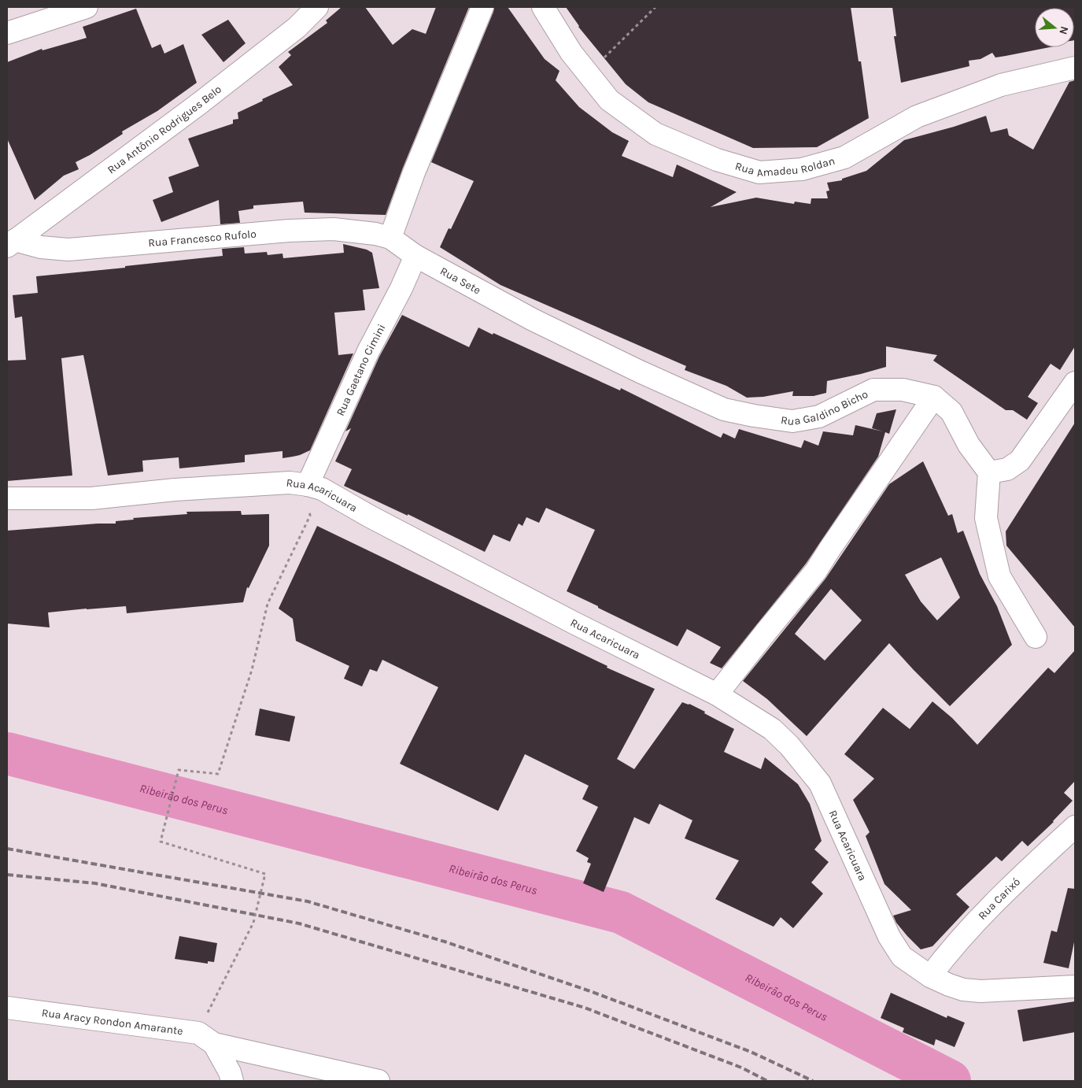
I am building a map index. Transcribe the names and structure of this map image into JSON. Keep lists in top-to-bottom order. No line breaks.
{"streets":{"street":["Rua Antônio Rodrigues Belo","Rua Amadeu Roldan","Rua Francesco Rufolo","Rua Sete","Rua Gaetano Cimini","Rua Galdino Bicho","Rua Acaricuara","Rua Carixó","Rua Aracy Rondon Amarante"]},"crossings":[["Rua Antônio Rodrigues Belo","Rua Francesco Rufolo"],["Rua Francesco Rufolo","Rua Sete"],["Rua Sete","Rua Gaetano Cimini"],["Rua Sete","Rua Galdino Bicho"],["Rua Gaetano Cimini","Rua Acaricuara"],["Rua Acaricuara","Rua Carixó"]],"water":["Ribeirão dos Perus"],"north":"right"}
